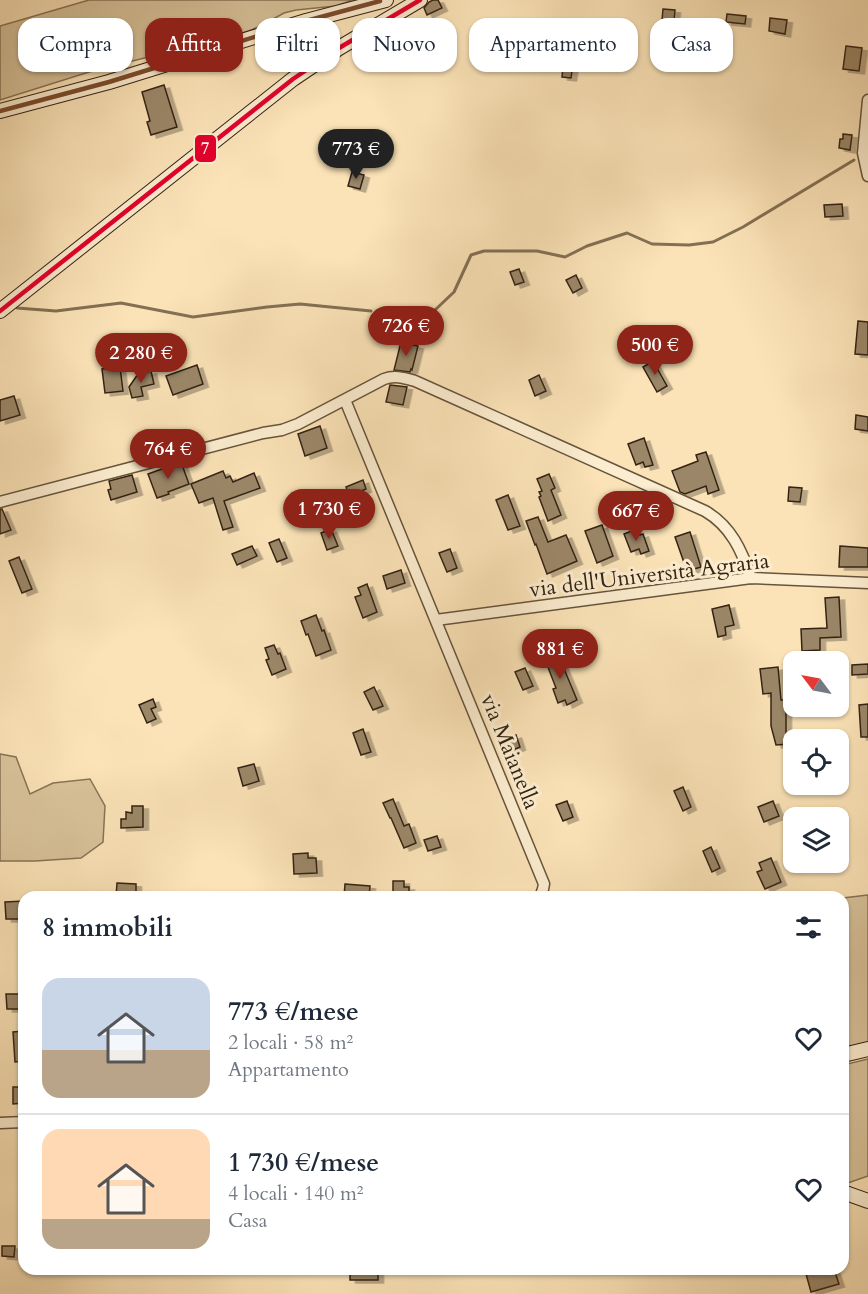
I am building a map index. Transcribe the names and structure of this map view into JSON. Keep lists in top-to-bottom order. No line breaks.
{"streets":{"street":["via dell'Università Agraria","via Maianella"]},"crossings":[["via dell'Università Agraria","via Maianella"]],"lines":["transit line 7"],"north":"top left","page":{"chip":["Compra","Affitta","Filtri","Nuovo","Appartamento","Casa"],"price":["773 €","726 €","500 €","2 280 €","764 €","1 730 €","667 €","881 €"],"heading":"8 immobili","list":[{"name":"773 €/mese","note":"2 locali · 58 m² · Appartamento"},{"name":"1 730 €/mese","note":"4 locali · 140 m² · Casa"}]}}
